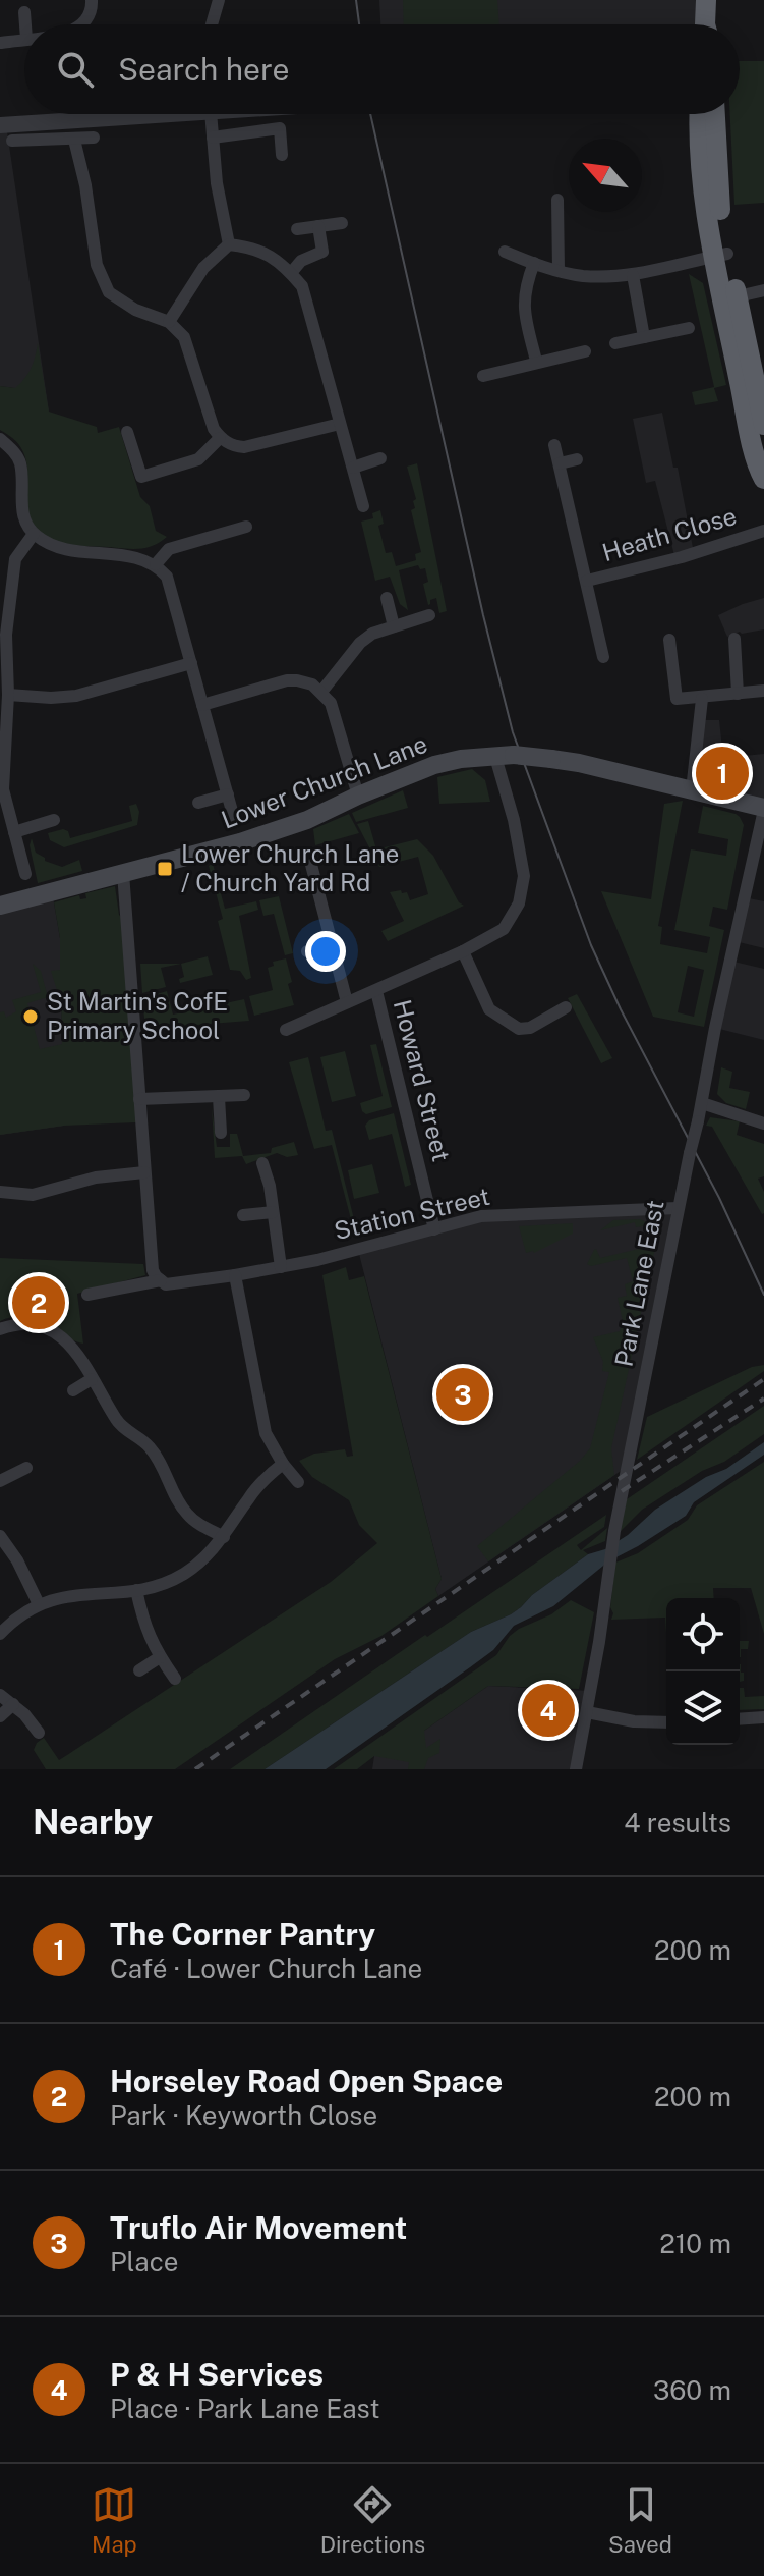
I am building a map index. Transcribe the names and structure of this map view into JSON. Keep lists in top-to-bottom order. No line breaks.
{"streets":{"main road":["Lower Church Lane"],"street":["Heath Close","Howard Street","Station Street","Park Lane East"]},"crossings":[["Lower Church Lane","Park Lane East"],["Howard Street","Station Street"],["Station Street","Park Lane East"]],"places":{"transit":["Lower Church Lane / Church Yard Rd"],"other":["St Martin's CofE Primary School"]},"north":"top left","page":{"search":"Search here","pins":["1","2","3","4"],"heading":["Nearby","4 results"],"list":[{"mark":"1","name":"The Corner Pantry","note":"Café · Lower Church Lane","value":"200 m"},{"mark":"2","name":"Horseley Road Open Space","note":"Park · Keyworth Close","value":"200 m"},{"mark":"3","name":"Truflo Air Movement","note":"Place","value":"210 m"},{"mark":"4","name":"P & H Services","note":"Place · Park Lane East","value":"360 m"}],"nav":["Map","Directions","Saved"]}}
